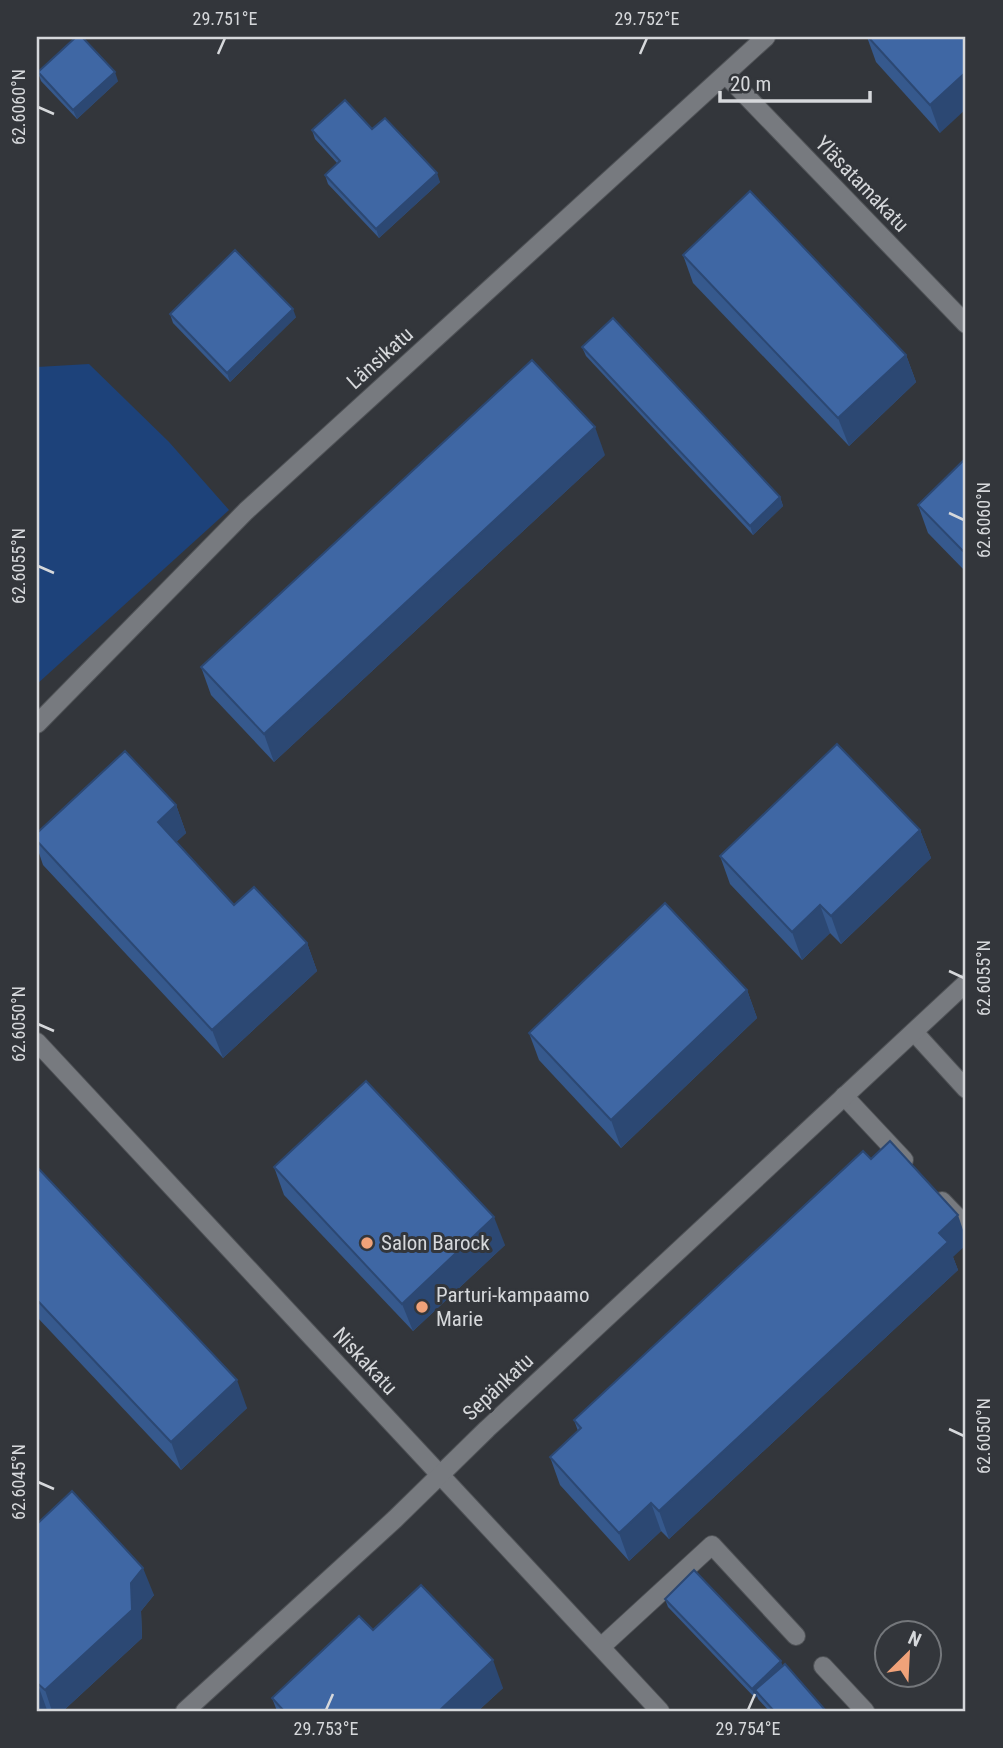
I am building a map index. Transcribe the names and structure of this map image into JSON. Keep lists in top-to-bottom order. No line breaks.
{"streets":{"street":["Yläsatamakatu","Länsikatu","Niskakatu","Sepänkatu"]},"crossings":[["Yläsatamakatu","Länsikatu"],["Niskakatu","Sepänkatu"]],"places":["Salon Barock","Parturi-kampaamo Marie"],"scale_bar":"20 m","north":"top right","coordinates":["29.751°E","29.752°E","62.6060°N","62.6055°N","62.6050°N","62.6045°N","29.753°E","29.754°E"]}
